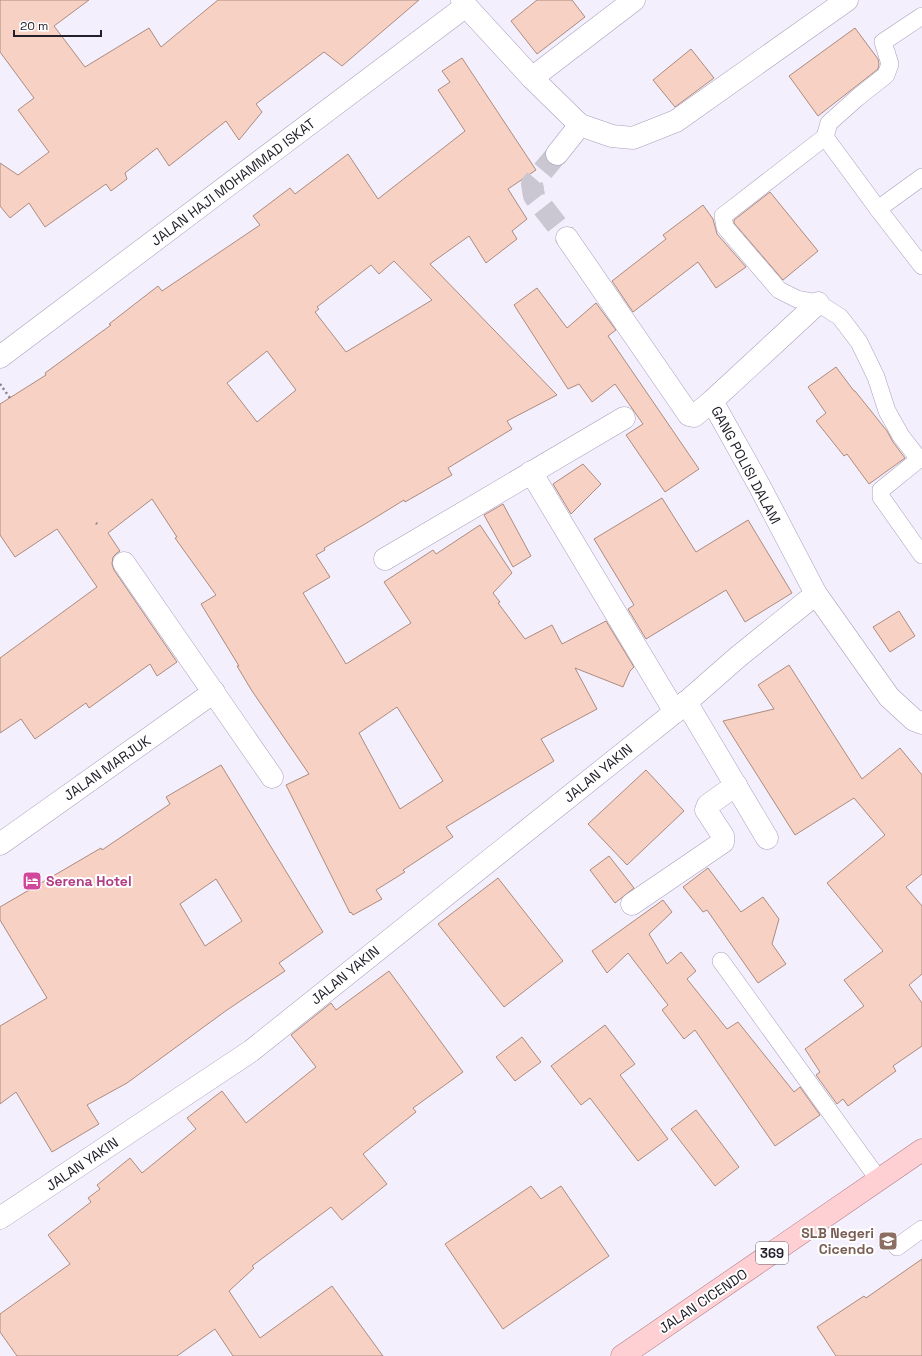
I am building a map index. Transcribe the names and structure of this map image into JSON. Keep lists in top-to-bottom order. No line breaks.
{"streets":{"main road":["369","JALAN CICENDO"],"street":["JALAN HAJI MOHAMMAD ISKAT","GANG POLISI DALAM","JALAN MARJUK","JALAN YAKIN"]},"crossings":[["GANG POLISI DALAM","JALAN YAKIN"]],"places":{"hotel":["Serena Hotel"],"school or university":["SLB Negeri Cicendo"]},"scale_bar":"20 m"}
